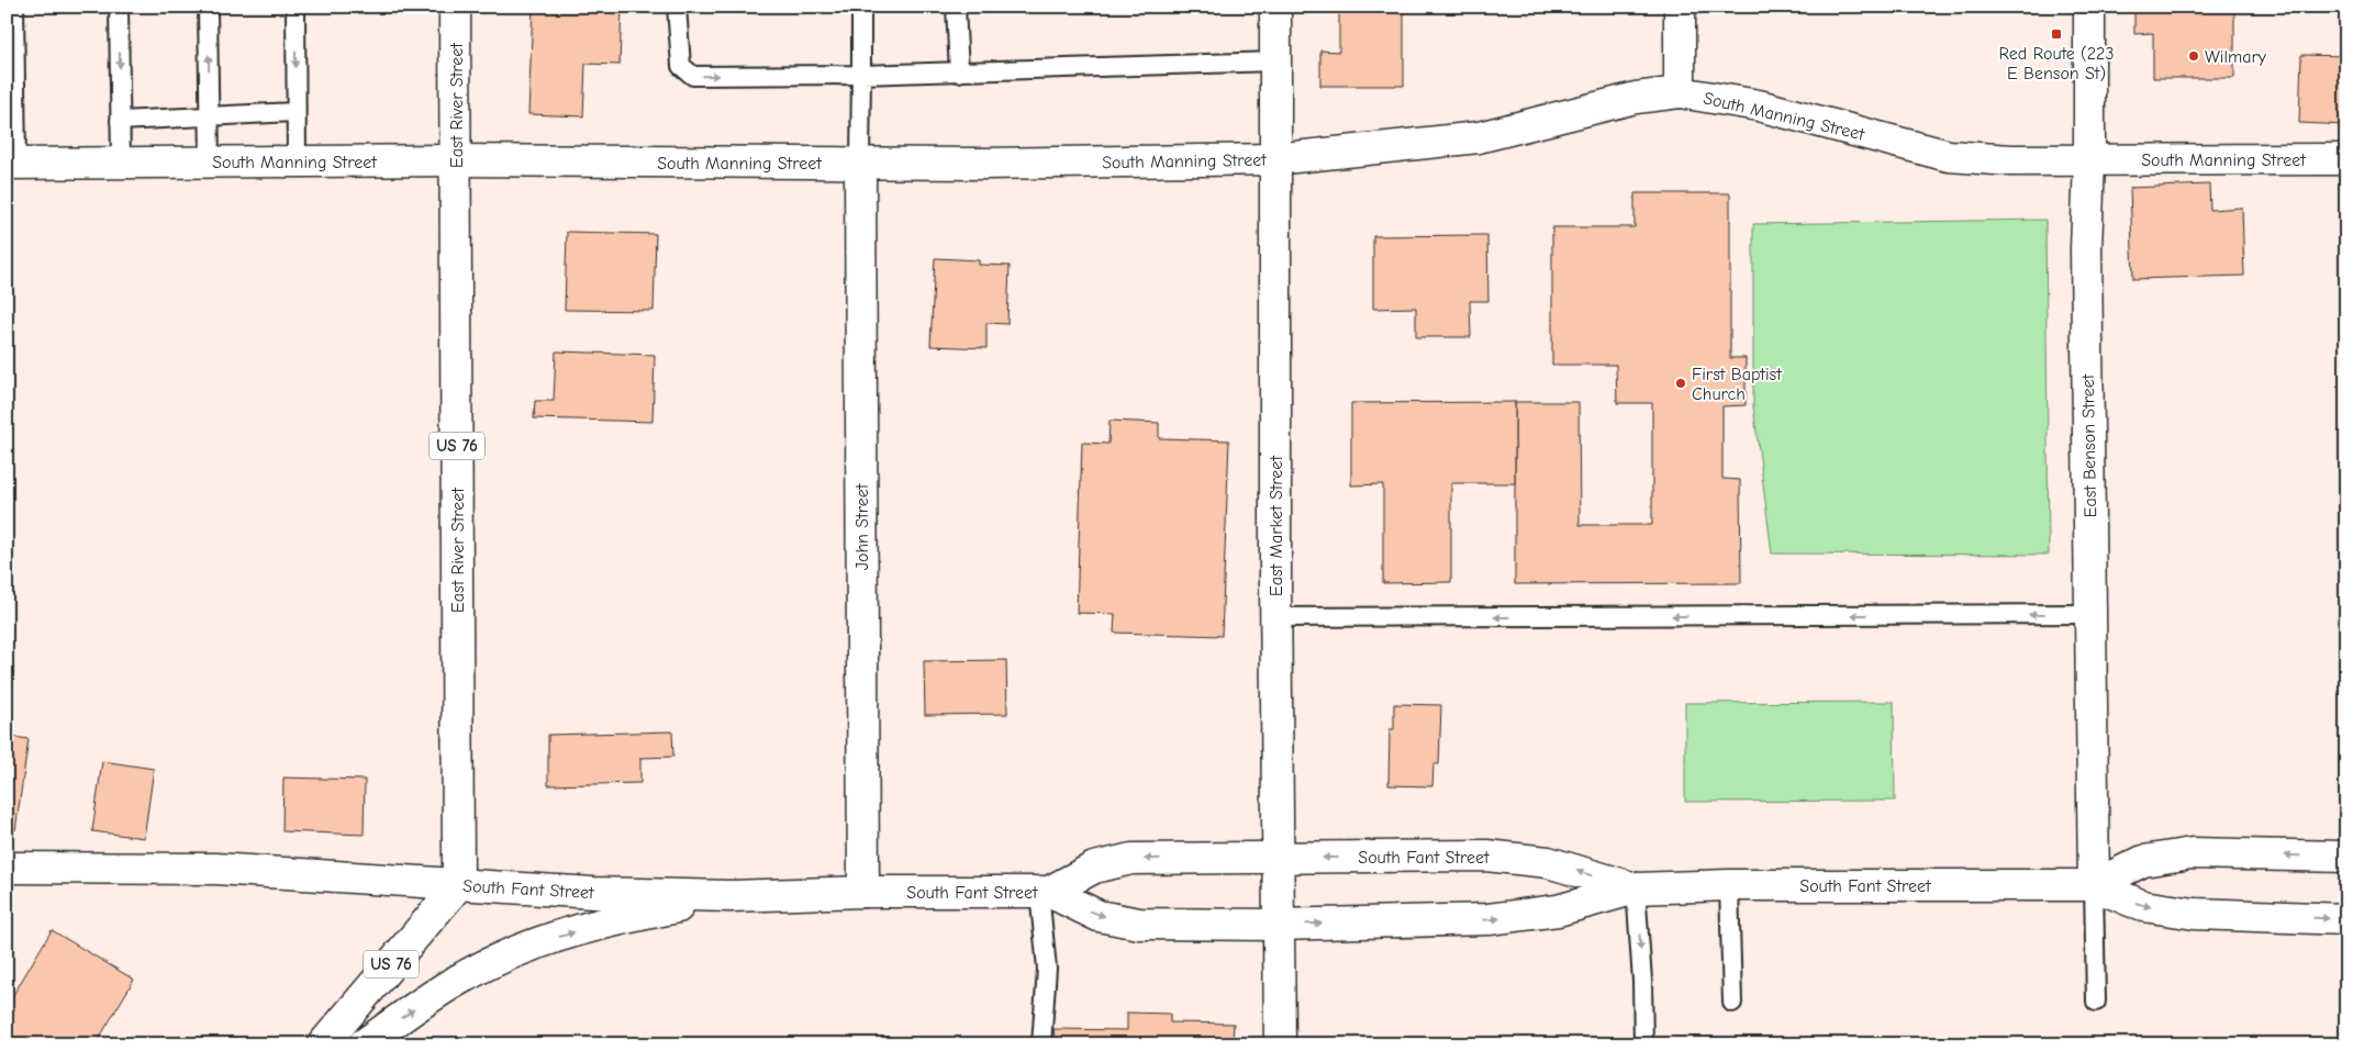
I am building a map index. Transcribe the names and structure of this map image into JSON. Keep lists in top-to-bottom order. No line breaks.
{"streets":{"street":["East River Street","South Manning Street","US 76","East Benson Street","East Market Street","John Street","South Fant Street"]},"crossings":[["East River Street","South Manning Street"],["East River Street","US 76"],["East River Street","South Fant Street"],["South Manning Street","East Benson Street"],["South Manning Street","East Market Street"],["South Manning Street","John Street"],["US 76","South Fant Street"],["East Benson Street","South Fant Street"],["East Market Street","South Fant Street"],["John Street","South Fant Street"]],"places":{"transit":["Red Route (223 E Benson St)"],"other":["Wilmary","First Baptist Church"]}}
